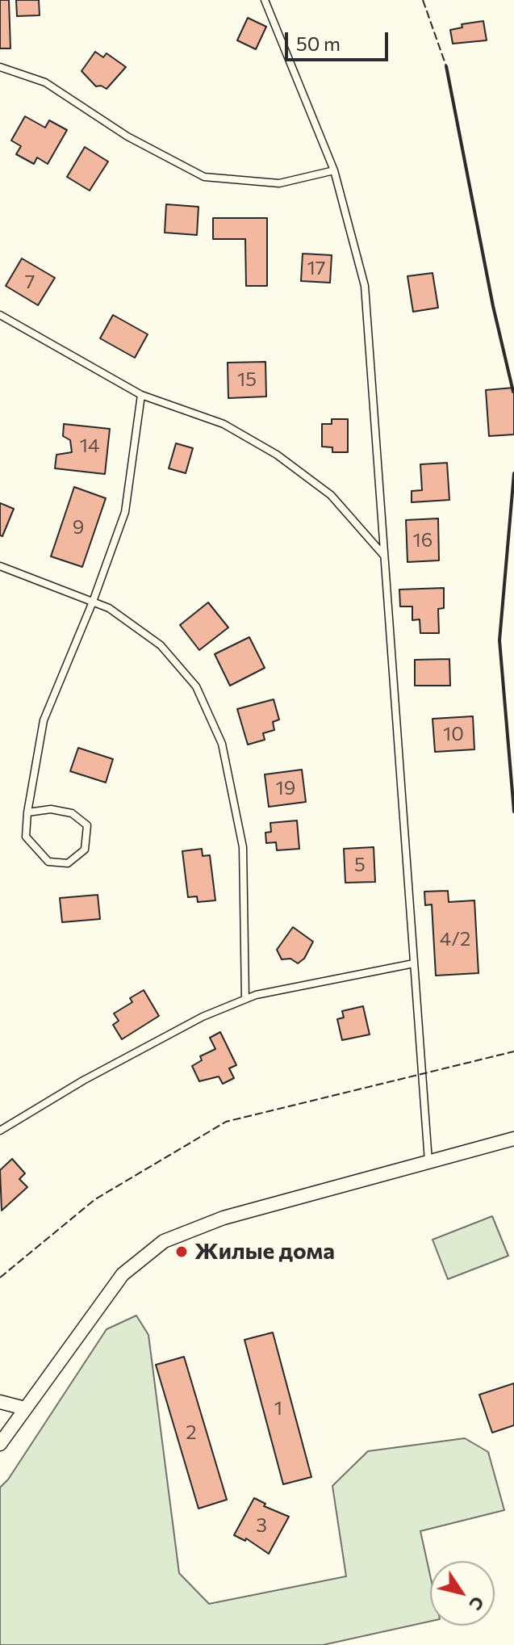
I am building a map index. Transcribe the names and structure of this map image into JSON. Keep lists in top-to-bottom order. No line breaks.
{"places":["Жилые дома"],"house_numbers":["17","7","15","14","9","16","10","19","5","4/2","1","2","3"],"scale_bar":"50 m","north":"bottom right"}
